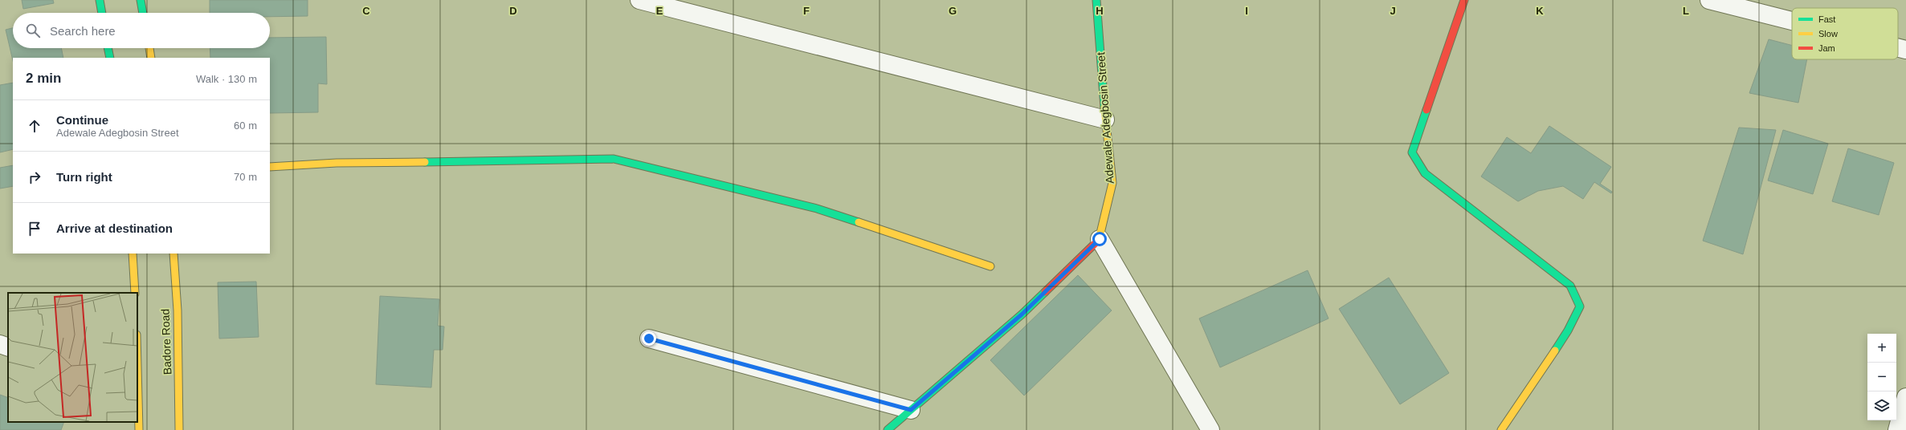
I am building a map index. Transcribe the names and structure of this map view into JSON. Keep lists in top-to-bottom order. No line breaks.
{"streets":{"street":["Adewale Adegbosin Street","Badore Road"]},"legend":["Fast","Slow","Jam"],"page":{"search":"Search here","heading":["2 min","Walk · 130 m"],"list":[["Continue","Adewale Adegbosin Street","60 m"],["Turn right","70 m"],"Arrive at destination"],"map_buttons":["+","−"]},"grid":{"columns":["C","D","E","F","G","H","I","J","K","L"]}}
